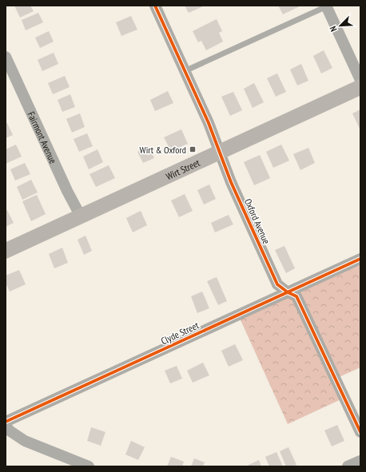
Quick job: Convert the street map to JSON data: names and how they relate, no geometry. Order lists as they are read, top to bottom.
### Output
{
  "streets": {
    "main road": ["Wirt Street"],
    "street": ["Fairmont Avenue", "Oxford Avenue", "Clyde Street"]
  },
  "crossings": [
    ["Fairmont Avenue", "Wirt Street"],
    ["Wirt Street", "Oxford Avenue"],
    ["Oxford Avenue", "Clyde Street"]
  ],
  "places": {
    "transit": ["Wirt & Oxford"]
  },
  "north": "bottom left"
}
